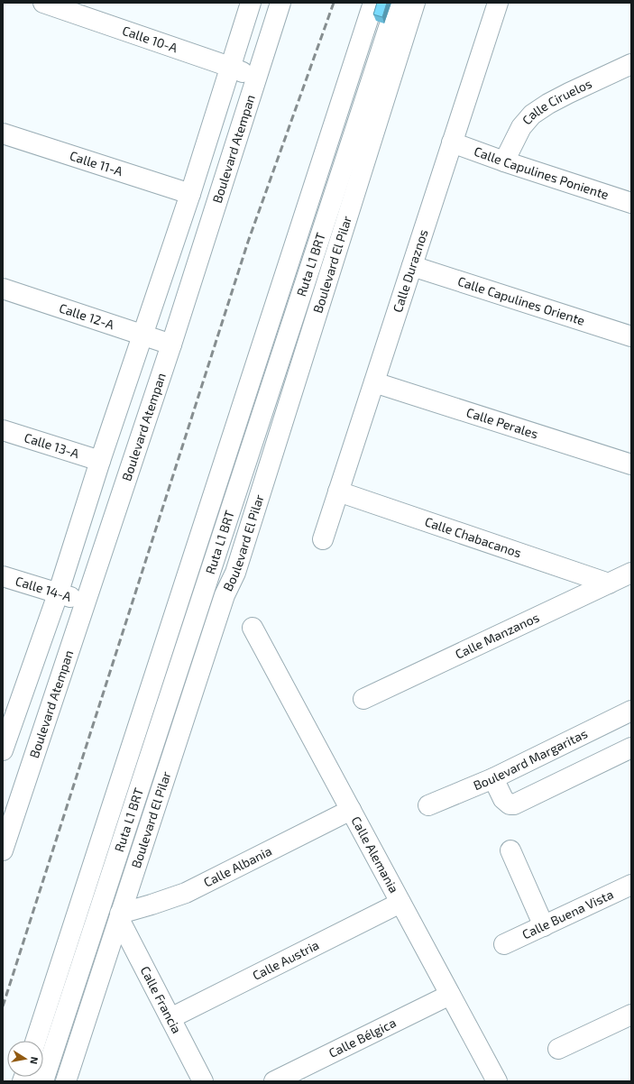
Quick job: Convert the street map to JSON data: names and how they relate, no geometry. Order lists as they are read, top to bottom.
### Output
{
  "streets": {
    "street": [
      "Calle 10-A",
      "Calle Ciruelos",
      "Boulevard Atempan",
      "Calle 11-A",
      "Calle Capulines Poniente",
      "Ruta L1 BRT",
      "Boulevard El Pilar",
      "Calle Duraznos",
      "Calle Capulines Oriente",
      "Calle 12-A",
      "Calle Perales",
      "Calle 13-A",
      "Calle Chabacanos",
      "Calle 14-A",
      "Calle Manzanos",
      "Boulevard Margaritas",
      "Calle Alemania",
      "Calle Albania",
      "Calle Buena Vista",
      "Calle Austria",
      "Calle Francia",
      "Calle Bélgica"
    ]
  },
  "crossings": [
    ["Calle 10-A", "Boulevard Atempan"],
    ["Calle Ciruelos", "Calle Capulines Poniente"],
    ["Boulevard Atempan", "Calle 11-A"],
    ["Boulevard Atempan", "Calle 12-A"],
    ["Boulevard Atempan", "Calle 13-A"],
    ["Boulevard Atempan", "Calle 14-A"],
    ["Calle Capulines Poniente", "Calle Duraznos"],
    ["Boulevard El Pilar", "Calle Albania"],
    ["Boulevard El Pilar", "Calle Francia"],
    ["Calle Duraznos", "Calle Capulines Oriente"],
    ["Calle Duraznos", "Calle Perales"],
    ["Calle Duraznos", "Calle Chabacanos"],
    ["Calle Chabacanos", "Calle Manzanos"],
    ["Calle Alemania", "Calle Albania"],
    ["Calle Alemania", "Calle Austria"],
    ["Calle Alemania", "Calle Bélgica"],
    ["Calle Albania", "Calle Francia"],
    ["Calle Austria", "Calle Francia"]
  ],
  "north": "right"
}
